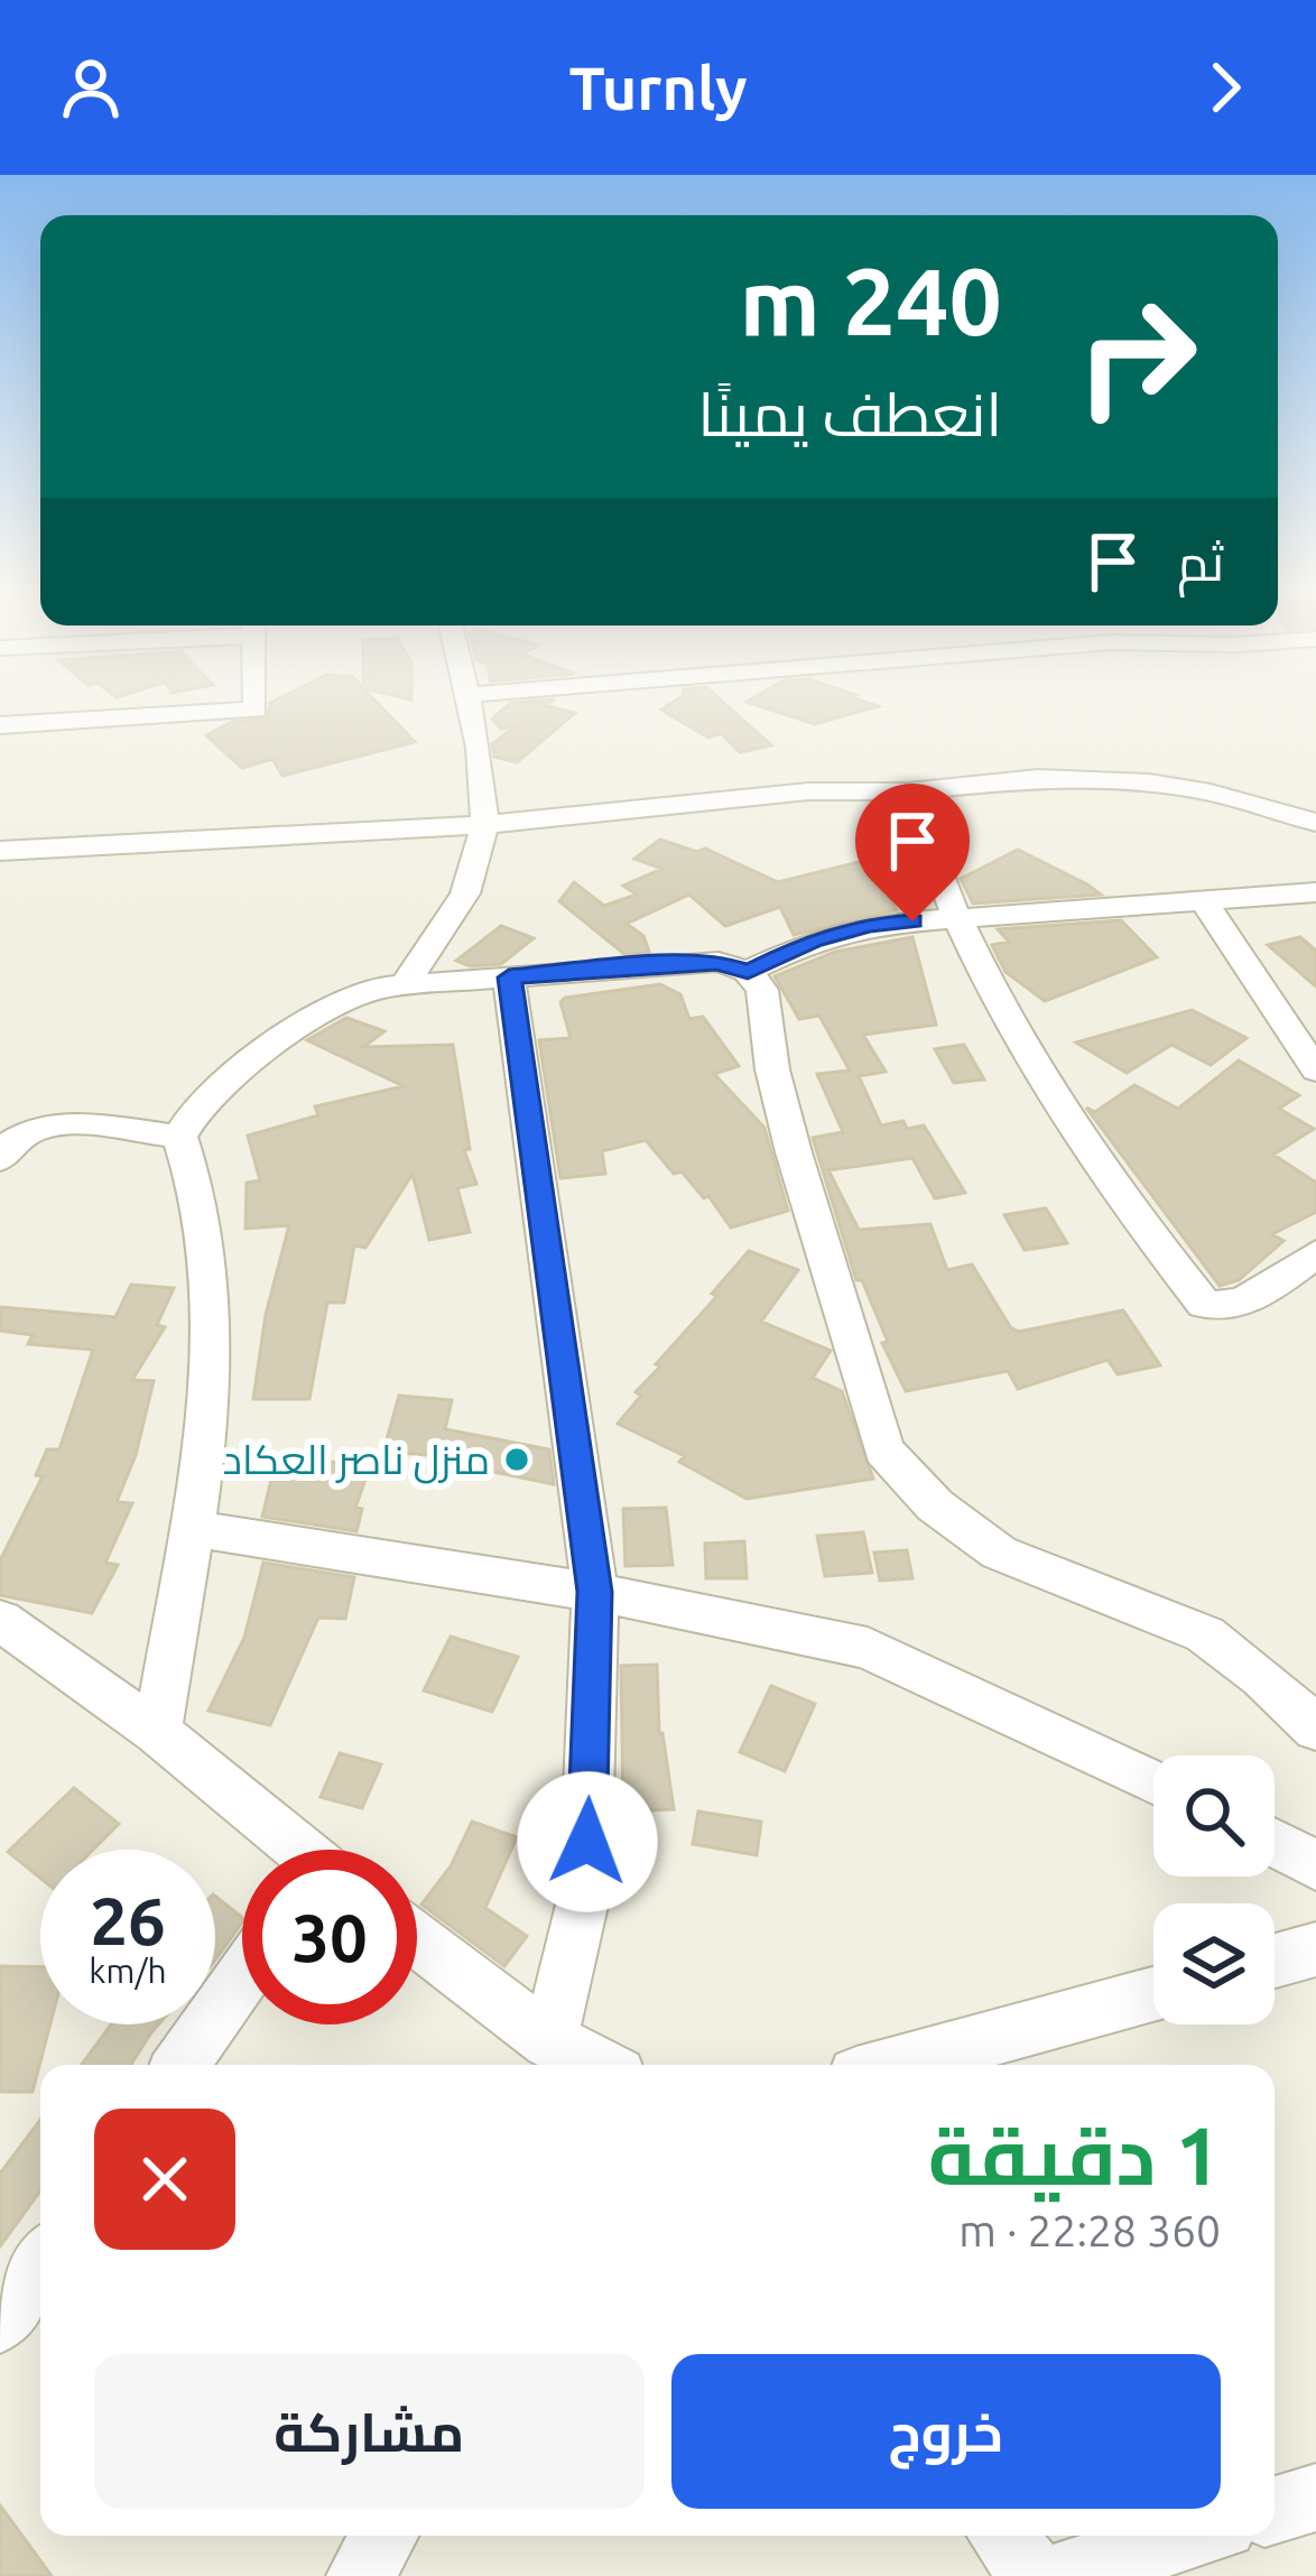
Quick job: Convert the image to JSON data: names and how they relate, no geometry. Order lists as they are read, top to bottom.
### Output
{
  "places": ["منزل ناصر العكاد"],
  "page": {
    "header": "Turnly",
    "turn": ["240 m", "انعطف يمينًا"],
    "then": "ثم",
    "speed": "26 km/h",
    "limit": "30",
    "heading": ["1 دقيقة", "360 m · 22:28"],
    "buttons": ["خروج", "مشاركة"]
  }
}
